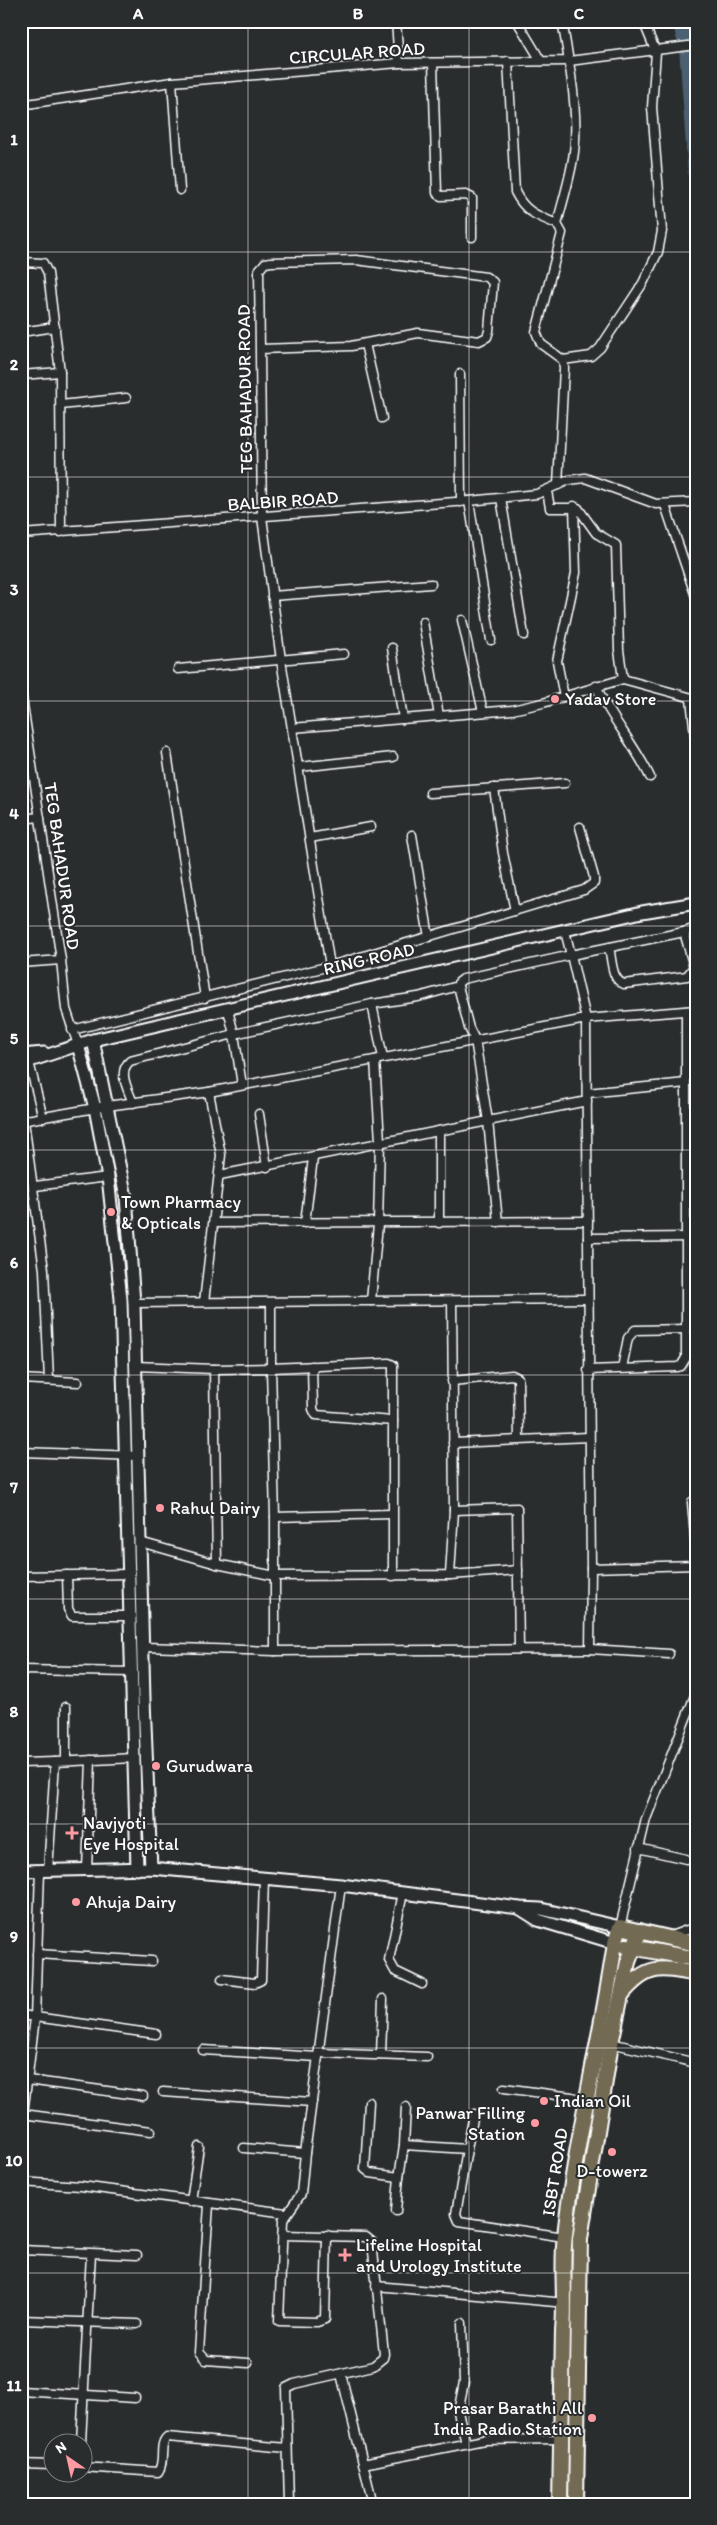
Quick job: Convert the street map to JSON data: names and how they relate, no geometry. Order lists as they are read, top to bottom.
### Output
{
  "streets": {
    "highway": ["ISBT ROAD"],
    "main road": ["RING ROAD"],
    "street": ["CIRCULAR ROAD", "TEG BAHADUR ROAD", "BALBIR ROAD"]
  },
  "crossings": [
    ["TEG BAHADUR ROAD", "BALBIR ROAD"],
    ["TEG BAHADUR ROAD", "RING ROAD"]
  ],
  "places": {
    "other": [
      "Yadav Store",
      "Town Pharmacy & Opticals",
      "Rahul Dairy",
      "Gurudwara",
      "Ahuja Dairy",
      "Indian Oil",
      "Panwar Filling Station",
      "D-towerz",
      "Prasar Barathi All India Radio Station"
    ],
    "health": ["Navjyoti Eye Hospital", "Lifeline Hospital and Urology Institute"]
  },
  "north": "top left",
  "grid": {
    "columns": ["A", "B", "C"],
    "rows": [
      "1",
      "2",
      "3",
      "4",
      "5",
      "6",
      "7",
      "8",
      "9",
      "10",
      "11"
    ]
  }
}
